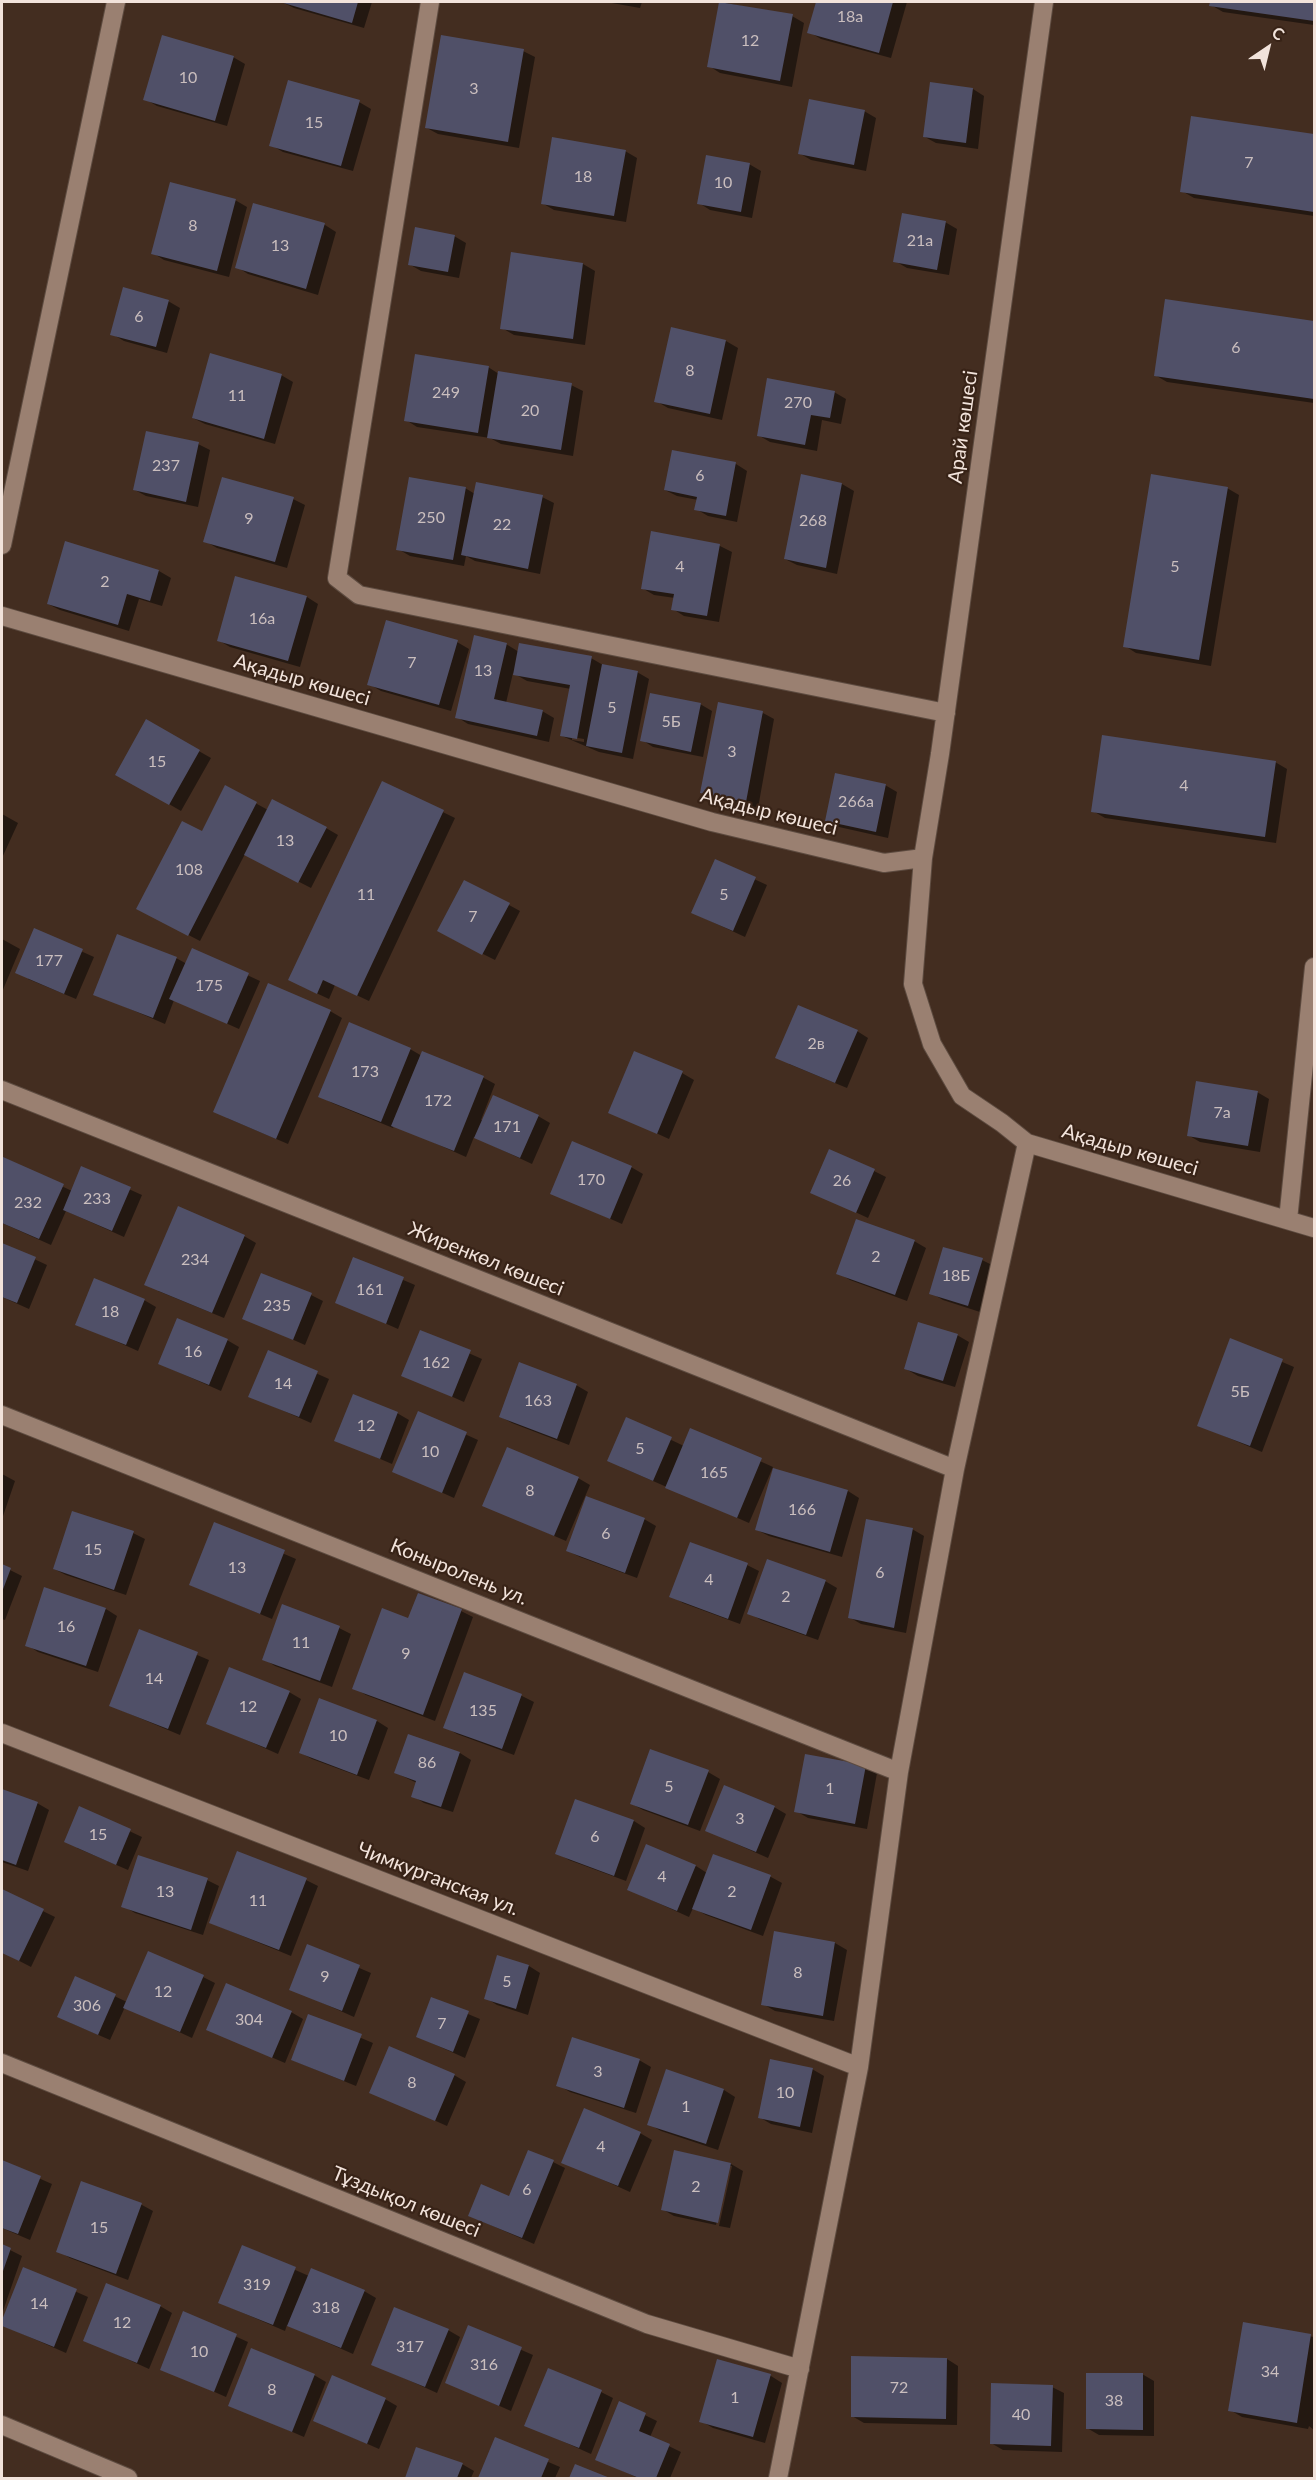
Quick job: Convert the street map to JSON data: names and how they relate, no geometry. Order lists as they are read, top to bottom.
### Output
{
  "streets": {
    "street": [
      "Арай көшесі",
      "Ақадыр көшесі",
      "Жиренкөл көшесі",
      "Коныролень ул.",
      "Чимкурганская ул.",
      "Тұздықол көшесі"
    ]
  },
  "crossings": [
    ["Арай көшесі", "Ақадыр көшесі"]
  ],
  "house_numbers": [
    "18а",
    "12",
    "10",
    "3",
    "15",
    "7",
    "18",
    "10",
    "8",
    "21а",
    "13",
    "6",
    "6",
    "8",
    "249",
    "11",
    "270",
    "20",
    "237",
    "6",
    "250",
    "9",
    "268",
    "22",
    "4",
    "5",
    "2",
    "16а",
    "7",
    "13",
    "5",
    "5Б",
    "3",
    "15",
    "4",
    "266а",
    "13",
    "108",
    "11",
    "5",
    "7",
    "177",
    "175",
    "2в",
    "173",
    "172",
    "7а",
    "171",
    "170",
    "26",
    "233",
    "232",
    "2",
    "234",
    "18Б",
    "161",
    "235",
    "18",
    "16",
    "162",
    "14",
    "5Б",
    "163",
    "12",
    "5",
    "10",
    "165",
    "8",
    "166",
    "6",
    "15",
    "13",
    "6",
    "4",
    "2",
    "16",
    "11",
    "9",
    "14",
    "12",
    "135",
    "10",
    "86",
    "5",
    "1",
    "3",
    "15",
    "6",
    "4",
    "13",
    "2",
    "11",
    "8",
    "9",
    "5",
    "12",
    "306",
    "304",
    "7",
    "3",
    "8",
    "10",
    "1",
    "4",
    "2",
    "6",
    "15",
    "319",
    "14",
    "318",
    "12",
    "317",
    "10",
    "316",
    "34",
    "72",
    "8",
    "1",
    "38",
    "40"
  ],
  "north": "top right"
}
